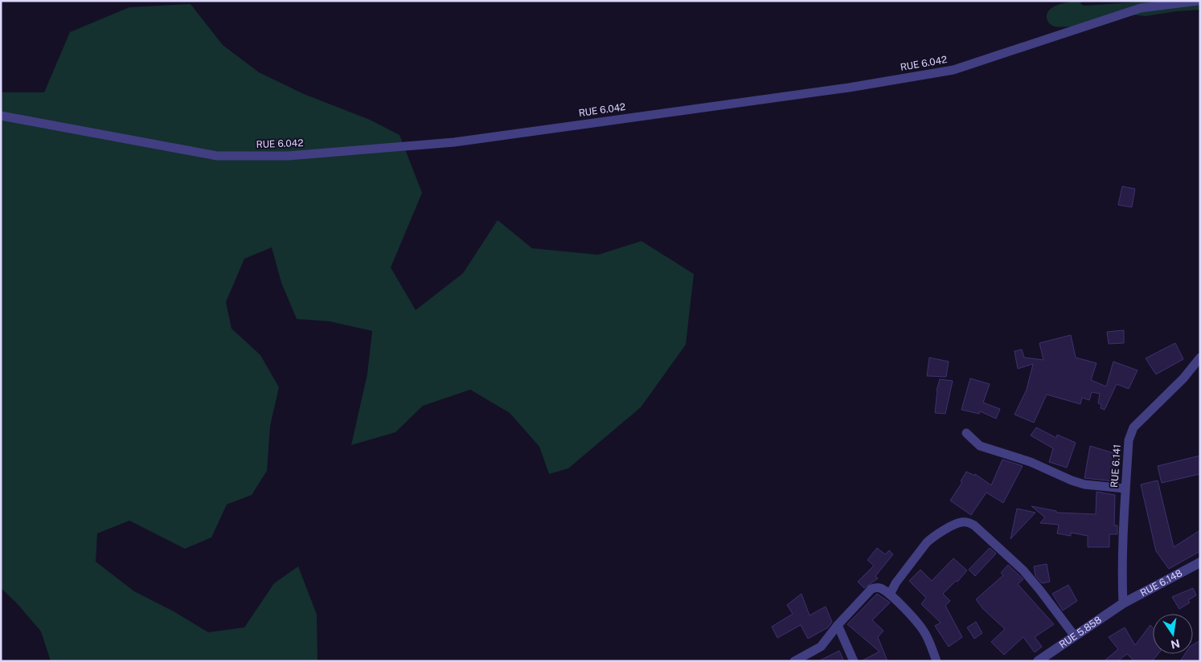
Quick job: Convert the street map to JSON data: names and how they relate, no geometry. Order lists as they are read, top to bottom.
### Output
{
  "streets": {
    "street": [
      "RUE 6.042",
      "RUE 6.141",
      "RUE 6.148",
      "RUE 5.858"
    ]
  },
  "crossings": [
    ["RUE 6.141", "RUE 6.148"],
    ["RUE 6.141", "RUE 5.858"],
    ["RUE 6.148", "RUE 5.858"]
  ],
  "north": "bottom"
}
